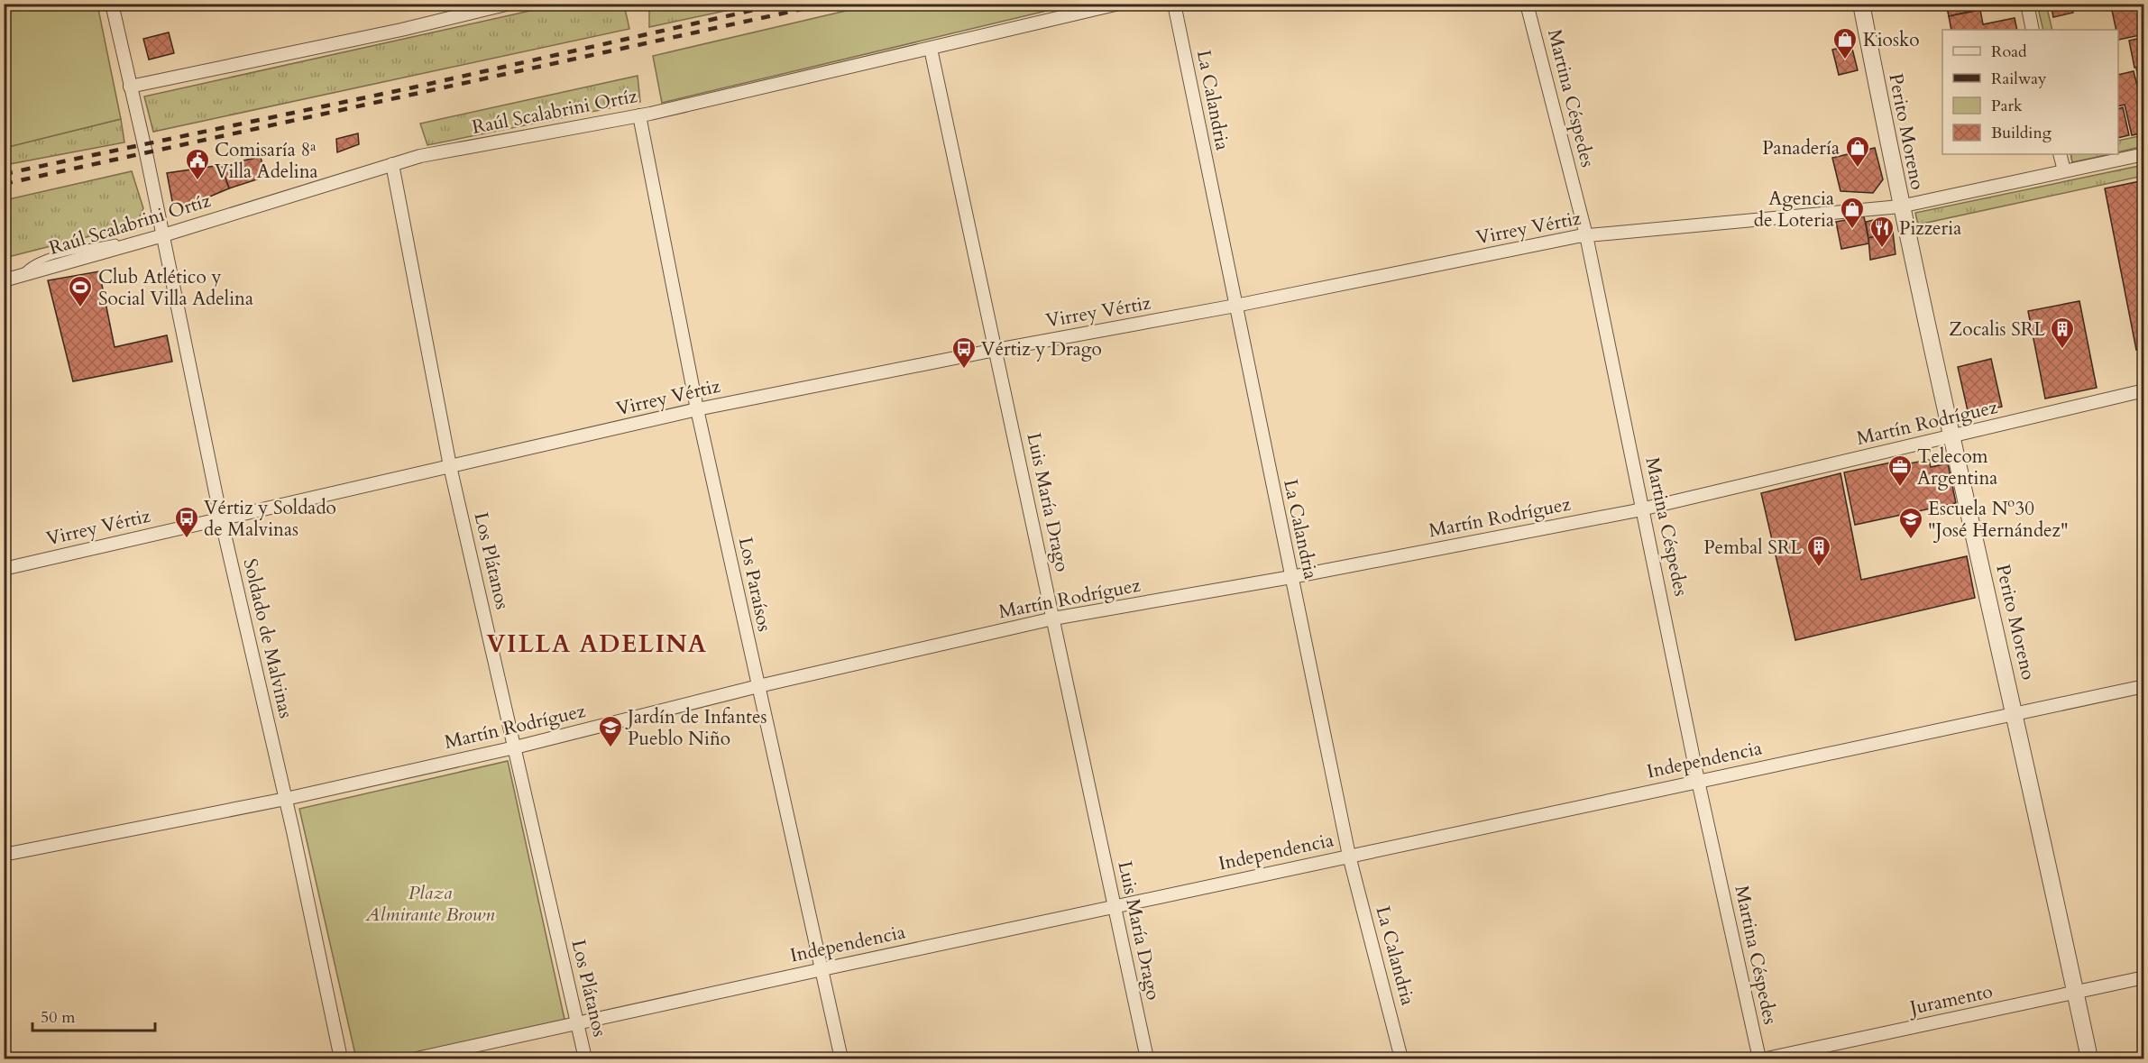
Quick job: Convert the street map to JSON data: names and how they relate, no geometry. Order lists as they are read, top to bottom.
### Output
{
  "streets": {
    "street": [
      "Martina Céspedes",
      "La Calandria",
      "Raúl Scalabrini Ortíz",
      "Perito Moreno",
      "Virrey Vértiz",
      "Martín Rodríguez",
      "Luis María Drago",
      "Los Plátanos",
      "Los Paraísos",
      "Soldado de Malvinas",
      "Independencia",
      "Juramento"
    ]
  },
  "crossings": [
    ["Martina Céspedes", "Virrey Vértiz"],
    ["Martina Céspedes", "Martín Rodríguez"],
    ["Martina Céspedes", "Independencia"],
    ["La Calandria", "Virrey Vértiz"],
    ["La Calandria", "Martín Rodríguez"],
    ["La Calandria", "Independencia"],
    ["Raúl Scalabrini Ortíz", "Luis María Drago"],
    ["Raúl Scalabrini Ortíz", "Los Plátanos"],
    ["Raúl Scalabrini Ortíz", "Los Paraísos"],
    ["Raúl Scalabrini Ortíz", "Soldado de Malvinas"],
    ["Perito Moreno", "Virrey Vértiz"],
    ["Perito Moreno", "Martín Rodríguez"],
    ["Perito Moreno", "Independencia"],
    ["Perito Moreno", "Juramento"],
    ["Virrey Vértiz", "Luis María Drago"],
    ["Virrey Vértiz", "Los Plátanos"],
    ["Virrey Vértiz", "Los Paraísos"],
    ["Virrey Vértiz", "Soldado de Malvinas"],
    ["Martín Rodríguez", "Luis María Drago"],
    ["Martín Rodríguez", "Los Plátanos"],
    ["Martín Rodríguez", "Los Paraísos"],
    ["Martín Rodríguez", "Soldado de Malvinas"],
    ["Luis María Drago", "Independencia"],
    ["Los Plátanos", "Independencia"],
    ["Los Paraísos", "Independencia"]
  ],
  "districts": ["VILLA ADELINA"],
  "parks": ["Plaza Almirante Brown"],
  "places": {
    "shop": ["Kiosko", "Panadería", "Agencia de Loteria"],
    "public building": ["Comisaría 8ª Villa Adelina"],
    "restaurant": ["Pizzeria"],
    "sports": ["Club Atlético y Social Villa Adelina"],
    "building": ["Zocalis SRL", "Pembal SRL"],
    "bus stop": ["Vértiz y Drago", "Vértiz y Soldado de Malvinas"],
    "office": ["Telecom Argentina"],
    "school or university": ["Escuela Nº30 \"José Hernández\"", "Jardín de Infantes Pueblo Niño"]
  },
  "legend": [
    "Road",
    "Railway",
    "Park",
    "Building"
  ],
  "scale_bar": "50 m"
}
